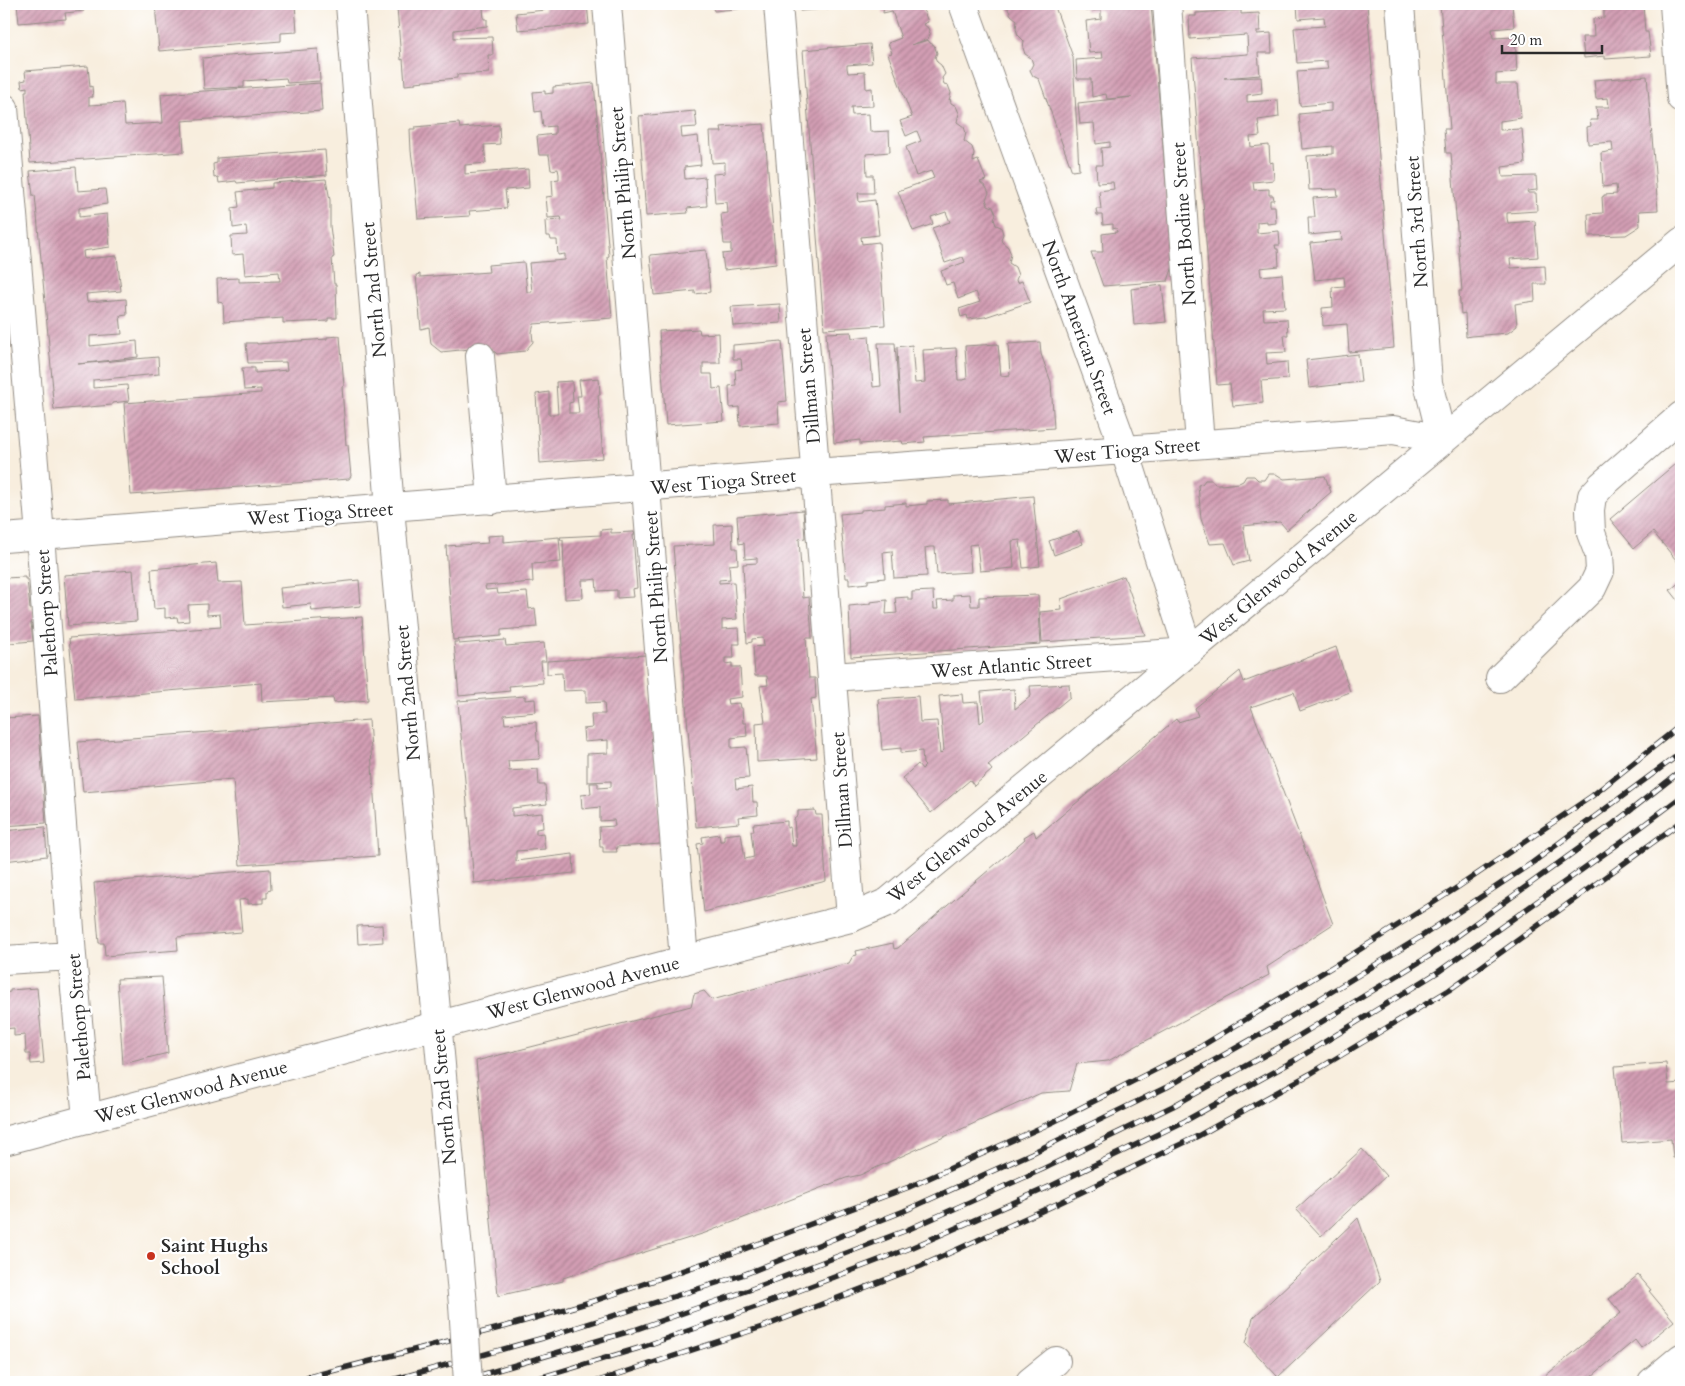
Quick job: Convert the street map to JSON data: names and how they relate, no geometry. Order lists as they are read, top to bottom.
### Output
{
  "streets": {
    "street": [
      "North Philip Street",
      "North 3rd Street",
      "North Bodine Street",
      "North 2nd Street",
      "North American Street",
      "Dillman Street",
      "West Tioga Street",
      "West Glenwood Avenue",
      "Palethorp Street",
      "West Atlantic Street"
    ]
  },
  "crossings": [
    ["North Philip Street", "West Tioga Street"],
    ["North Philip Street", "West Glenwood Avenue"],
    ["North 3rd Street", "West Tioga Street"],
    ["North 3rd Street", "West Glenwood Avenue"],
    ["North Bodine Street", "West Tioga Street"],
    ["North 2nd Street", "West Tioga Street"],
    ["North 2nd Street", "West Glenwood Avenue"],
    ["North American Street", "West Tioga Street"],
    ["North American Street", "West Glenwood Avenue"],
    ["North American Street", "West Atlantic Street"],
    ["Dillman Street", "West Tioga Street"],
    ["Dillman Street", "West Glenwood Avenue"],
    ["Dillman Street", "West Atlantic Street"],
    ["West Tioga Street", "West Glenwood Avenue"],
    ["West Tioga Street", "Palethorp Street"],
    ["West Glenwood Avenue", "Palethorp Street"],
    ["West Glenwood Avenue", "West Atlantic Street"]
  ],
  "places": ["Saint Hughs School"],
  "scale_bar": "20 m"
}
